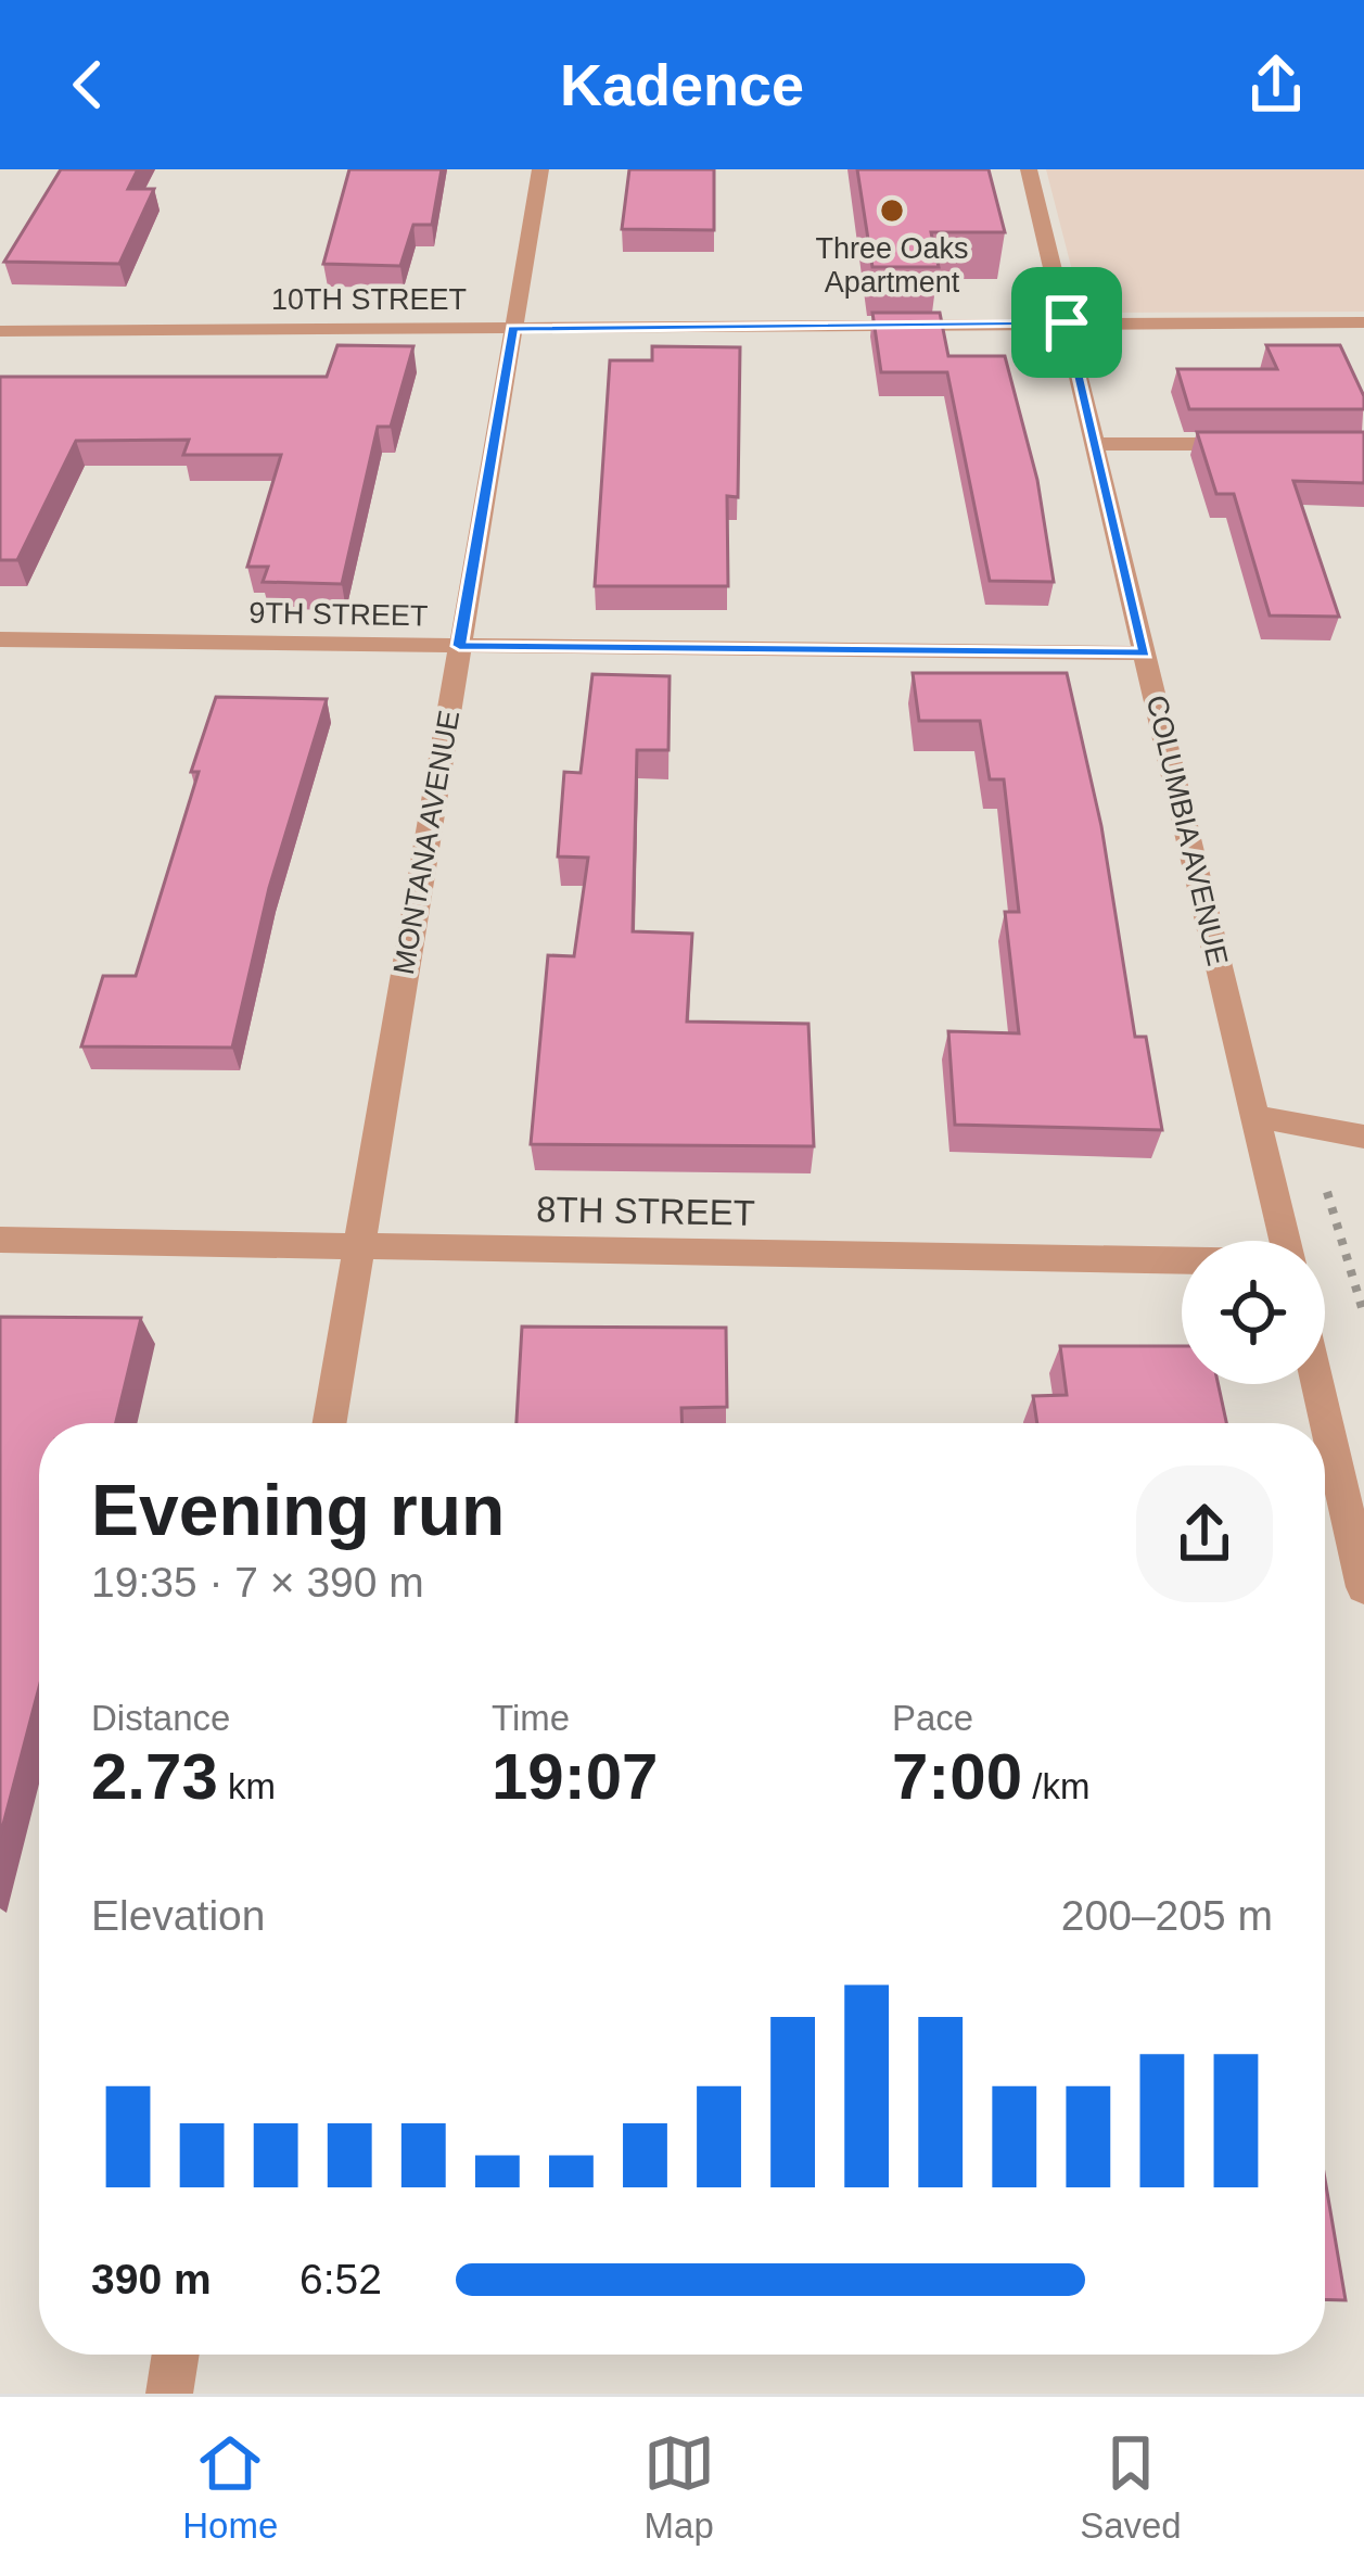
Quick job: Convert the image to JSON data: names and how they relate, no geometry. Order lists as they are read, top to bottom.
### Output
{
  "streets": {
    "street": [
      "10TH STREET",
      "9TH STREET",
      "COLUMBIA AVENUE",
      "MONTANA AVENUE",
      "8TH STREET"
    ]
  },
  "crossings": [
    ["10TH STREET", "COLUMBIA AVENUE"],
    ["10TH STREET", "MONTANA AVENUE"],
    ["9TH STREET", "COLUMBIA AVENUE"],
    ["9TH STREET", "MONTANA AVENUE"],
    ["MONTANA AVENUE", "8TH STREET"]
  ],
  "places": ["Three Oaks Apartment"],
  "page": {
    "header": "Kadence",
    "heading": ["Evening run", "19:35 · 7 × 390 m"],
    "stats": [
      ["Distance", "2.73 km"],
      ["Time", "19:07"],
      ["Pace", "7:00 /km"]
    ],
    "chart": ["Elevation", "200–205 m"],
    "list": [
      {
        "name": "390 m",
        "note": "6:52"
      }
    ],
    "tabs": ["Home", "Map", "Saved"]
  }
}
